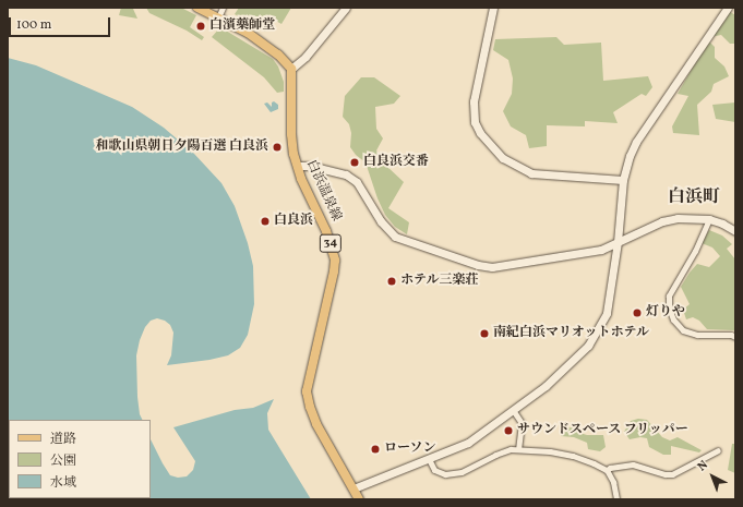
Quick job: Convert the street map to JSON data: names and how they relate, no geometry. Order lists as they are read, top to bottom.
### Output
{
  "streets": {
    "main road": ["白浜温泉線", "34"]
  },
  "districts": ["白浜町"],
  "places": [
    "白濱藥師堂",
    "和歌山県朝日夕陽百選 白良浜",
    "白良浜交番",
    "白良浜",
    "ホテル三楽荘",
    "灯りや",
    "南紀白浜マリオットホテル",
    "サウンドスペース フリッパー",
    "ローソン"
  ],
  "legend": ["道路", "公園", "水域"],
  "scale_bar": "100 m",
  "north": "top left"
}
